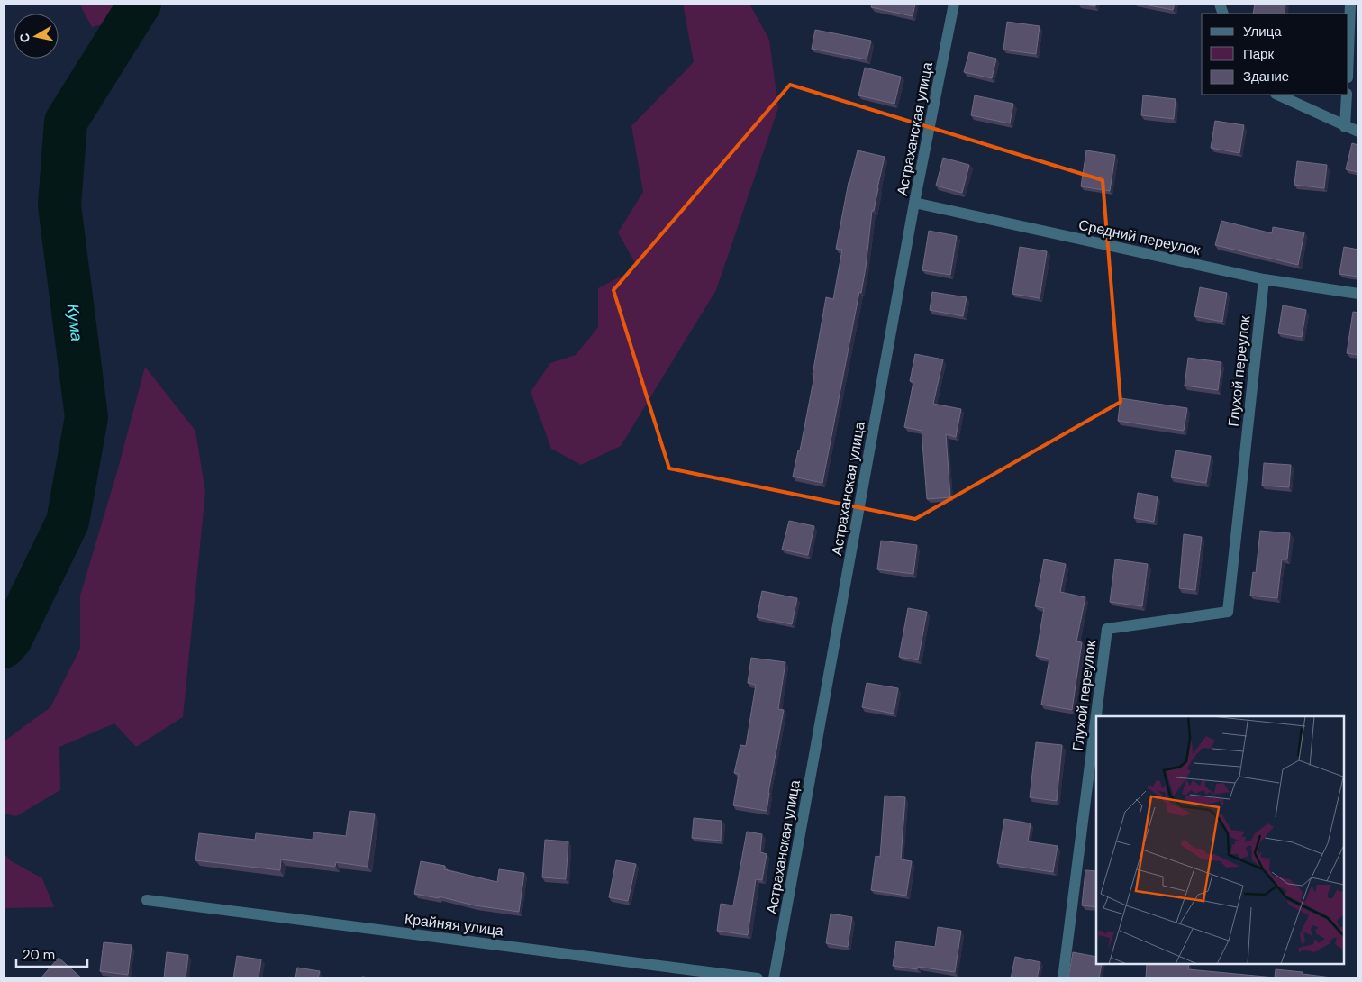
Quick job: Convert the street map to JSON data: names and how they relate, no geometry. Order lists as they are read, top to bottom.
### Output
{
  "streets": {
    "street": [
      "Астраханская улица",
      "Средний переулок",
      "Глухой переулок",
      "Крайняя улица"
    ]
  },
  "crossings": [
    ["Астраханская улица", "Средний переулок"],
    ["Средний переулок", "Глухой переулок"]
  ],
  "water": ["Кума"],
  "legend": ["Улица", "Парк", "Здание"],
  "scale_bar": "20 m",
  "north": "left"
}
